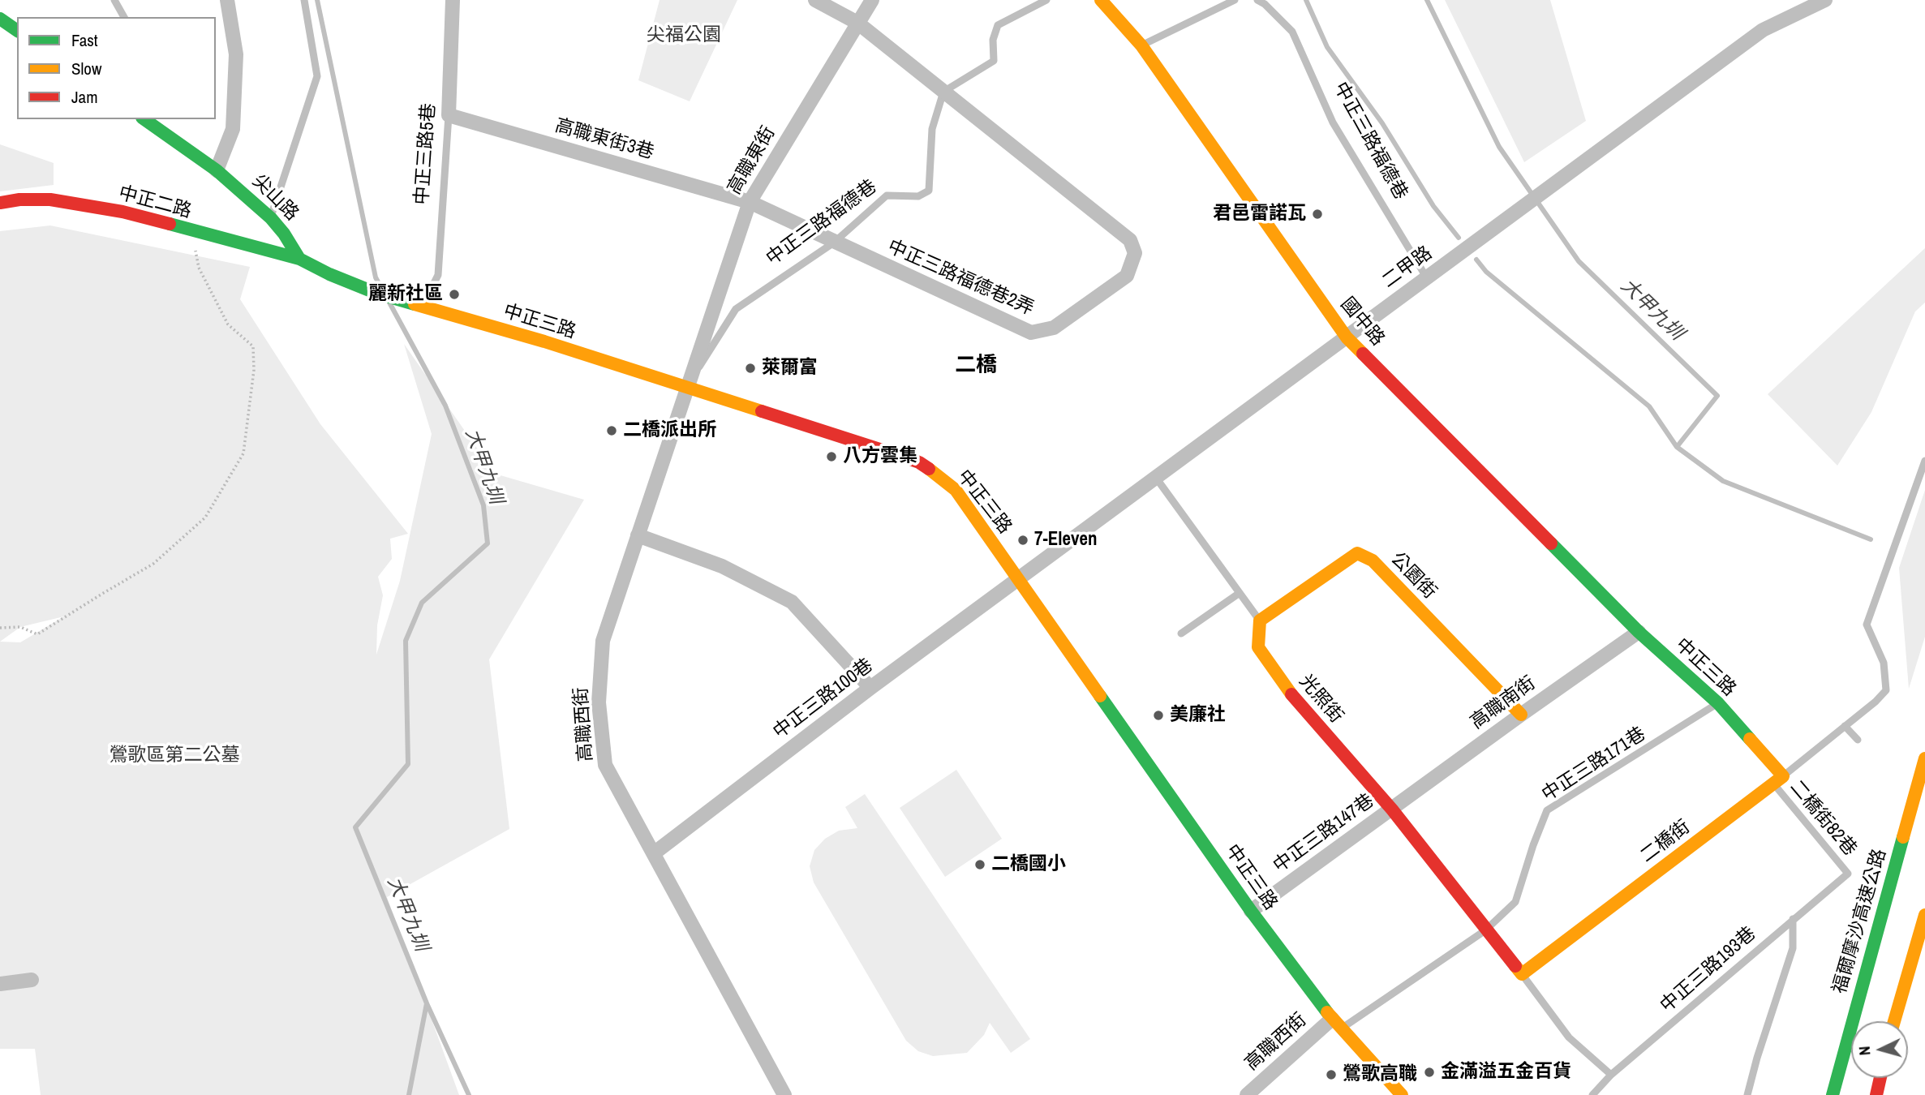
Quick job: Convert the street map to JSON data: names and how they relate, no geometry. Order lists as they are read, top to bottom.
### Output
{
  "streets": {
    "main road": [
      "尖山路",
      "中正二路",
      "中正三路",
      "國中路",
      "公園街",
      "光照街",
      "二橋街",
      "福爾摩沙高速公路"
    ],
    "street": [
      "高職東街3巷",
      "中正三路5巷",
      "高職東街",
      "二甲路",
      "中正三路福德巷2弄",
      "中正三路100巷",
      "高職南街",
      "高職西街",
      "中正三路147巷"
    ],
    "lane": [
      "中正三路福德巷",
      "中正三路171巷",
      "二橋街82巷",
      "中正三路193巷"
    ]
  },
  "crossings": [
    ["高職東街3巷", "中正三路5巷"],
    ["高職東街3巷", "高職東街"],
    ["高職東街3巷", "中正三路福德巷2弄"],
    ["中正三路福德巷", "高職東街"],
    ["中正三路福德巷", "二甲路"],
    ["中正三路福德巷", "中正三路福德巷2弄"],
    ["中正三路福德巷", "中正三路"],
    ["中正三路福德巷", "高職西街"],
    ["中正三路5巷", "中正三路"],
    ["高職東街", "中正三路福德巷2弄"],
    ["高職東街", "中正三路"],
    ["高職東街", "高職西街"],
    ["尖山路", "中正二路"],
    ["尖山路", "中正三路"],
    ["中正二路", "中正三路"],
    ["二甲路", "中正三路"],
    ["二甲路", "國中路"],
    ["二甲路", "中正三路100巷"],
    ["中正三路", "國中路"],
    ["中正三路", "中正三路100巷"],
    ["中正三路", "高職南街"],
    ["中正三路", "高職西街"],
    ["中正三路", "中正三路171巷"],
    ["中正三路", "二橋街82巷"],
    ["中正三路", "中正三路147巷"],
    ["中正三路", "二橋街"],
    ["國中路", "高職南街"],
    ["公園街", "光照街"],
    ["公園街", "高職南街"],
    ["中正三路100巷", "高職西街"],
    ["光照街", "高職南街"],
    ["光照街", "中正三路171巷"],
    ["光照街", "中正三路147巷"],
    ["高職南街", "中正三路147巷"],
    ["高職西街", "中正三路171巷"],
    ["二橋街82巷", "二橋街"],
    ["二橋街82巷", "中正三路193巷"]
  ],
  "districts": ["二橋"],
  "water": ["大甲九圳"],
  "parks": ["尖福公園", "鶯歌區第二公墓"],
  "places": [
    "君邑雷諾瓦",
    "麗新社區",
    "萊爾富",
    "二橋派出所",
    "八方雲集",
    "7-Eleven",
    "美廉社",
    "二橋國小",
    "金滿溢五金百貨",
    "鶯歌高職"
  ],
  "legend": ["Fast", "Slow", "Jam"],
  "north": "left"
}
